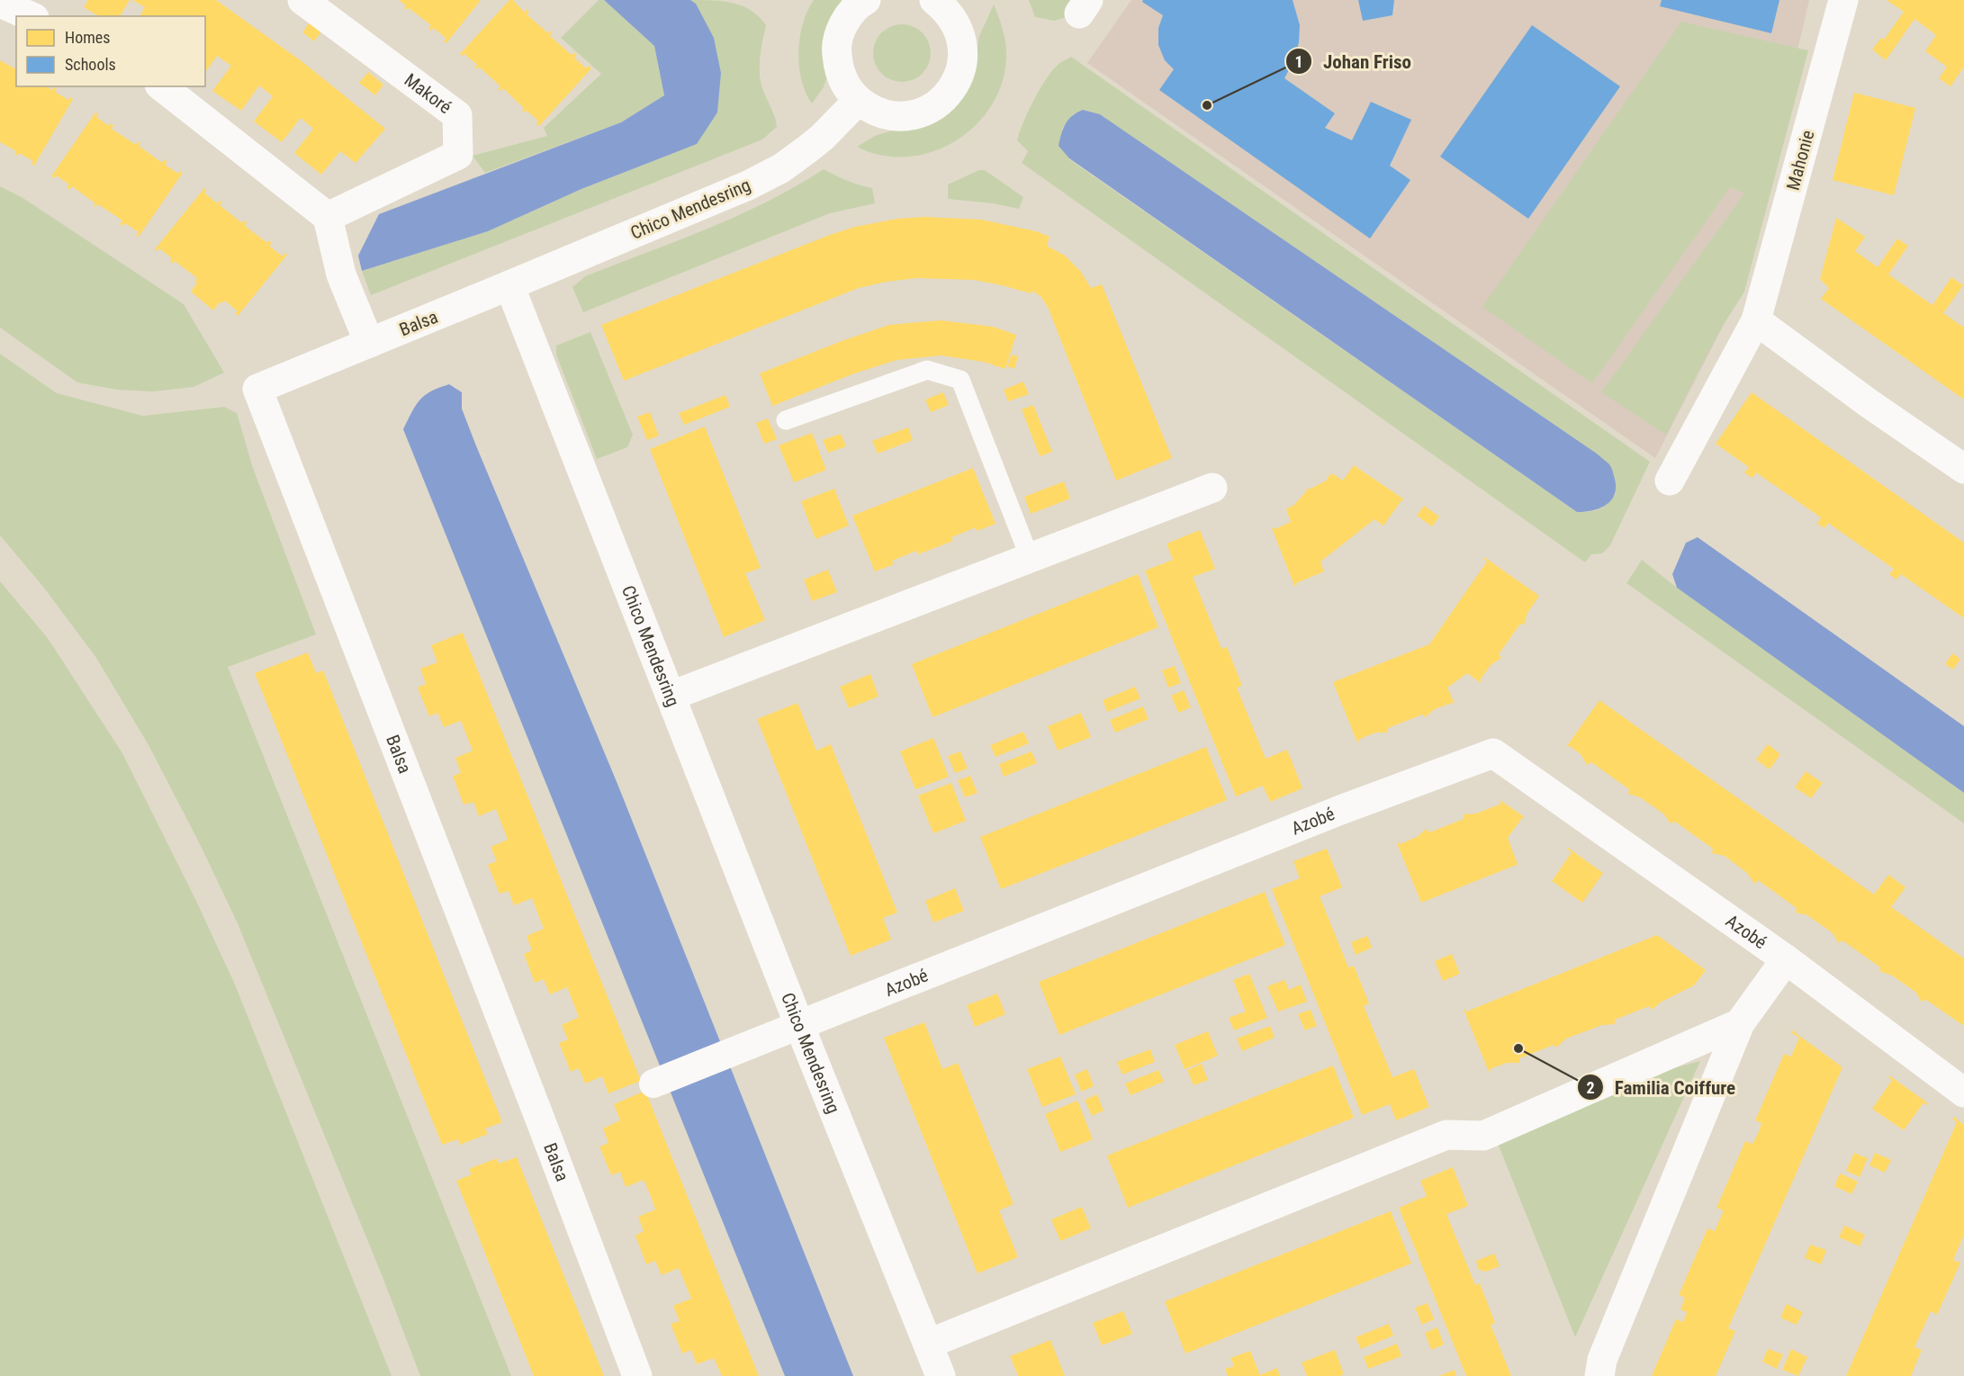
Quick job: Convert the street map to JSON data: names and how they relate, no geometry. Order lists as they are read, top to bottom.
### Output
{
  "streets": {
    "street": [
      "Makoré",
      "Mahonie",
      "Chico Mendesring",
      "Balsa",
      "Azobé"
    ]
  },
  "crossings": [
    ["Chico Mendesring", "Balsa"],
    ["Chico Mendesring", "Azobé"]
  ],
  "places": ["Johan Friso", "Familia Coiffure"],
  "legend": ["Homes", "Schools"]
}
